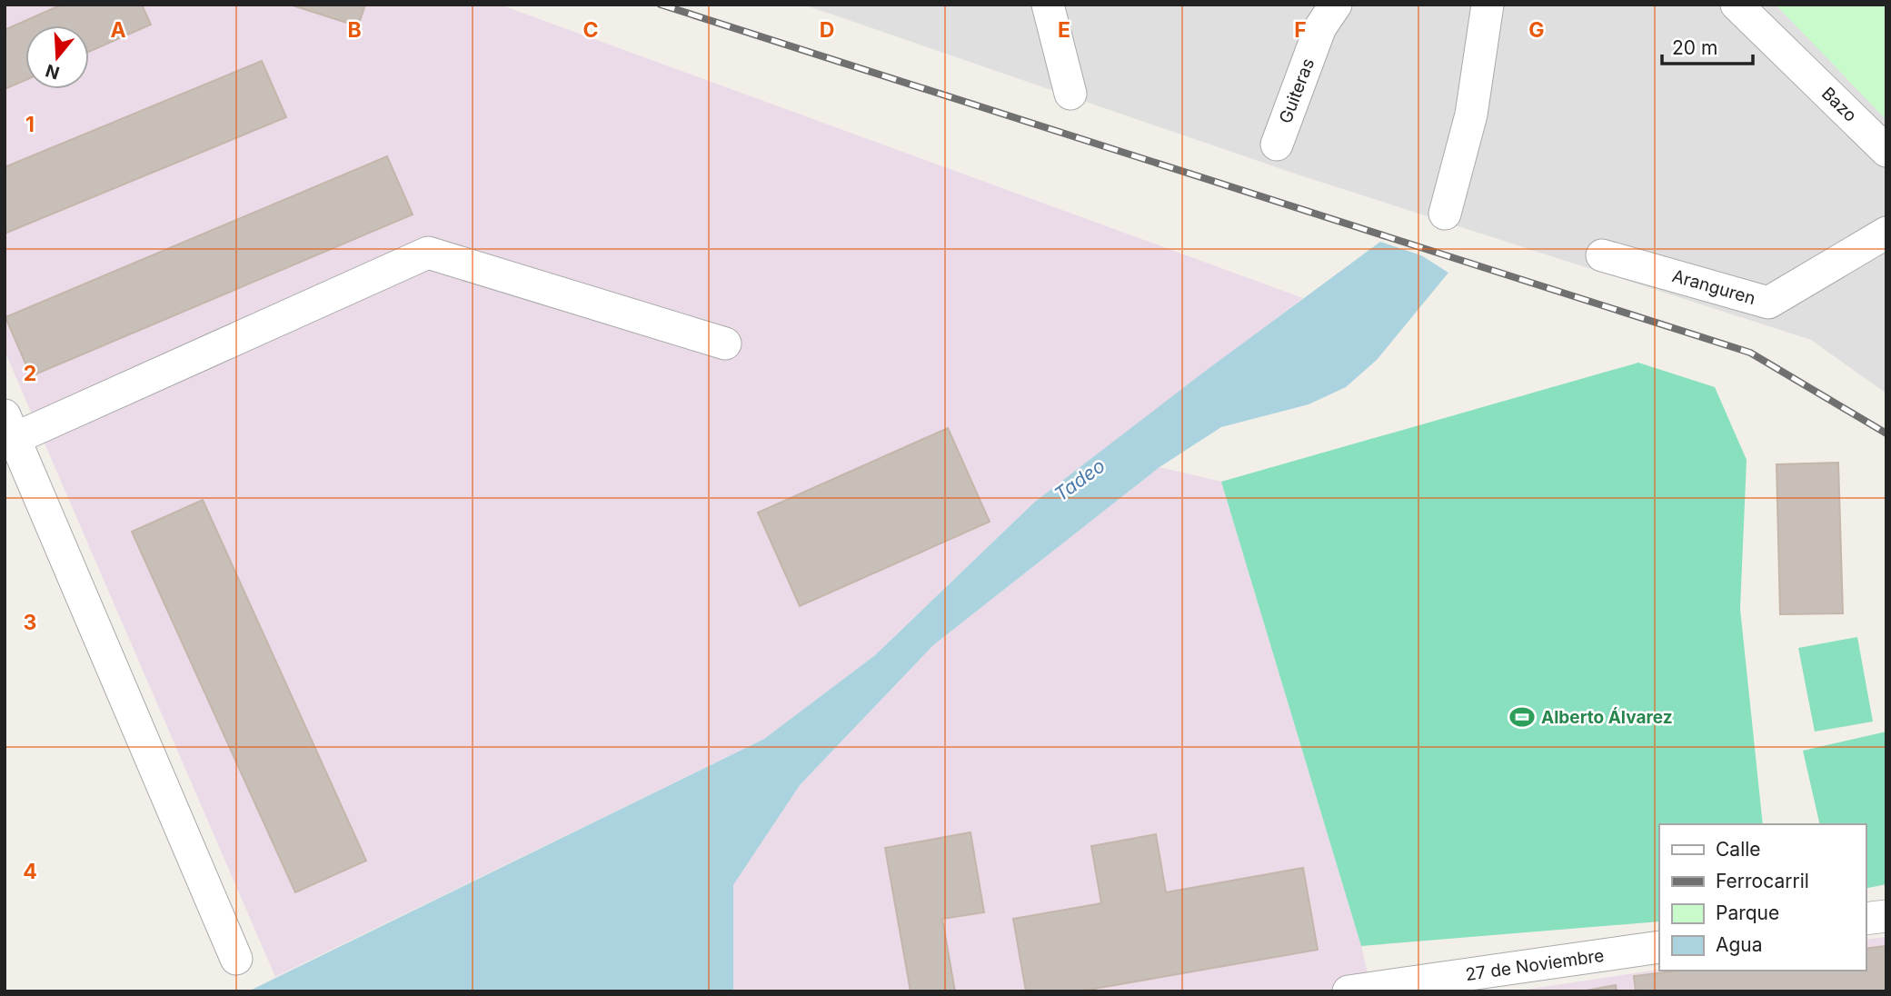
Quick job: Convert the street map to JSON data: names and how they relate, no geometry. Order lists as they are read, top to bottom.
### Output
{
  "streets": {
    "street": [
      "Guiteras",
      "Bazo",
      "Aranguren",
      "27 de Noviembre"
    ]
  },
  "water": ["Tadeo"],
  "places": {
    "sports": ["Alberto Álvarez"]
  },
  "legend": [
    "Calle",
    "Ferrocarril",
    "Parque",
    "Agua"
  ],
  "scale_bar": "20 m",
  "north": "bottom",
  "grid": {
    "columns": [
      "A",
      "B",
      "C",
      "D",
      "E",
      "F",
      "G"
    ],
    "rows": [
      "1",
      "2",
      "3",
      "4"
    ]
  }
}
